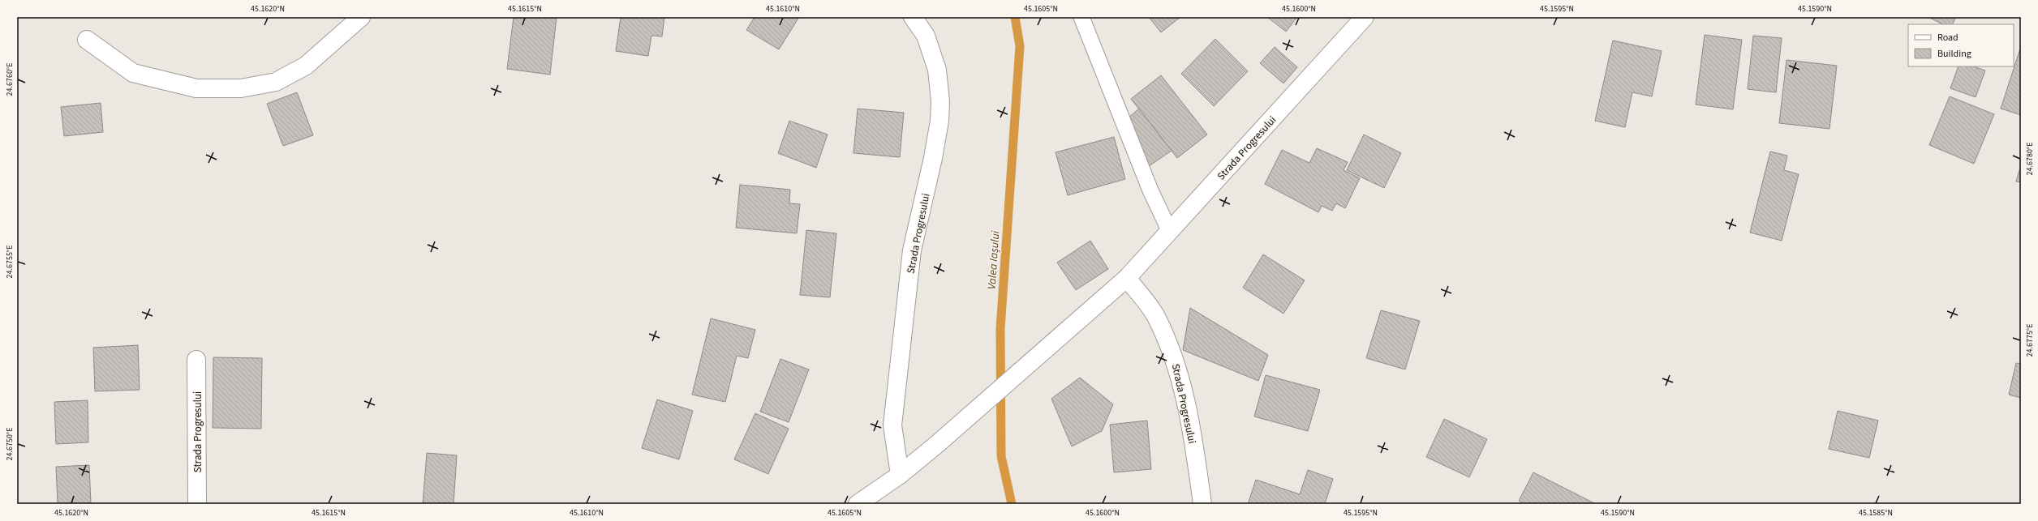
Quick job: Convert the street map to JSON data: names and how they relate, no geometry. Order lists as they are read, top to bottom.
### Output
{
  "streets": {
    "street": ["Strada Progresului"]
  },
  "water": ["Valea Iașului"],
  "legend": ["Road", "Building"],
  "coordinates": [
    "45.1620°N",
    "45.1615°N",
    "45.1610°N",
    "45.1605°N",
    "45.1600°N",
    "45.1595°N",
    "45.1590°N",
    "24.6760°E",
    "24.6780°E",
    "24.6755°E",
    "24.6775°E",
    "24.6750°E",
    "45.1585°N"
  ]
}
